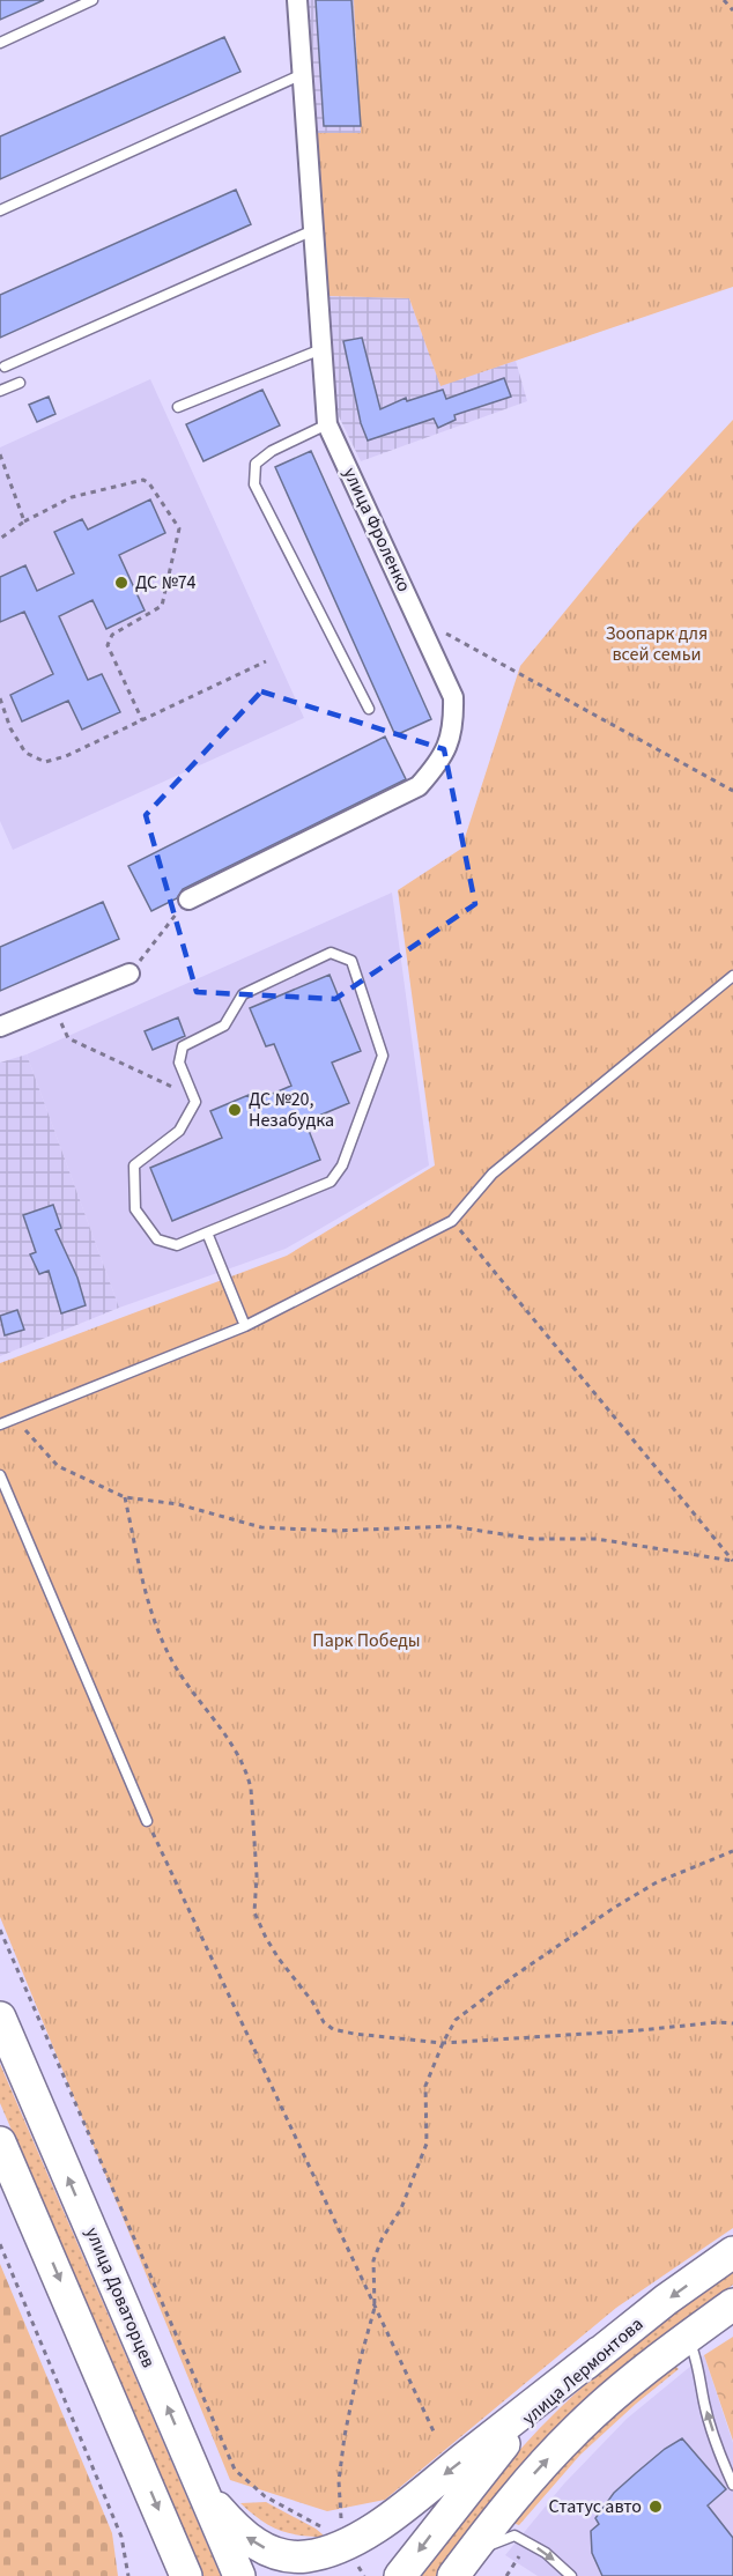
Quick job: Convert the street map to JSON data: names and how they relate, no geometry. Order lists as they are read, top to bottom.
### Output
{
  "streets": {
    "main road": ["улица Доваторцев", "улица Лермонтова"],
    "street": ["улица Фроленко"]
  },
  "parks": ["Зоопарк для всей семьи", "Парк Победы"],
  "places": ["ДС №74", "ДС №20, Незабудка", "Статус авто"]
}
